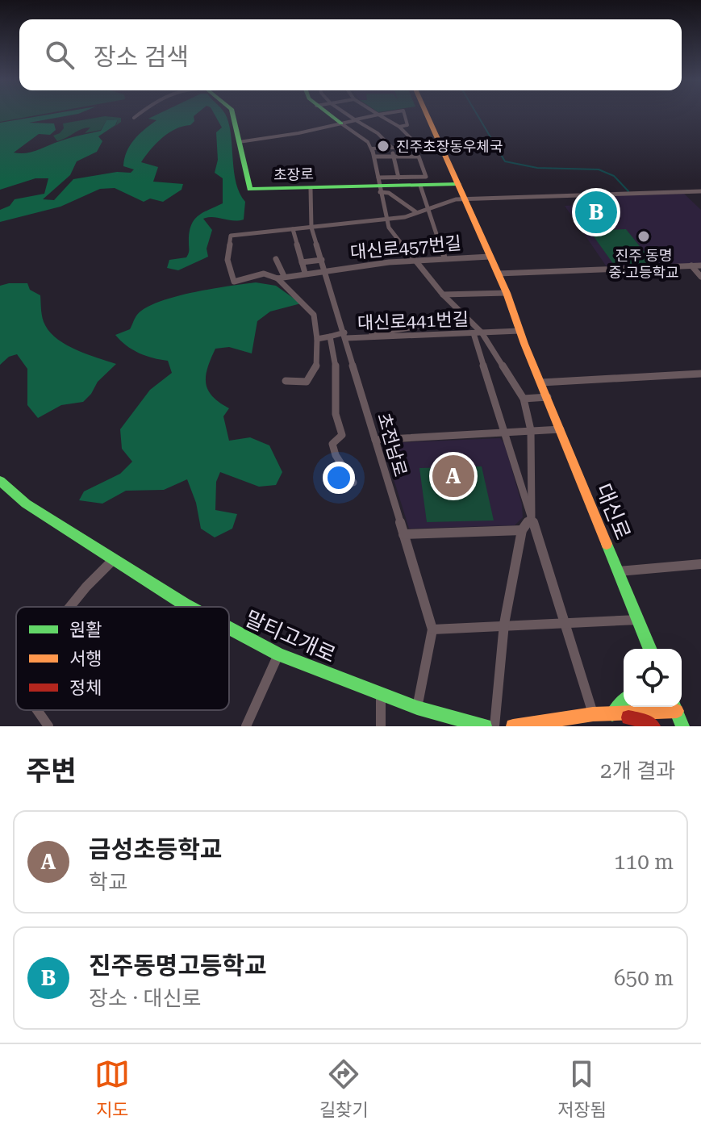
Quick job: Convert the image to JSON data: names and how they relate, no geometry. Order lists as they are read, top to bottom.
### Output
{
  "streets": {
    "street": [
      "초장로",
      "대신로457번길",
      "대신로441번길",
      "초전남로",
      "대신로",
      "말티고개로"
    ]
  },
  "crossings": [
    ["초장로", "초전남로"],
    ["초장로", "대신로"],
    ["대신로457번길", "초전남로"],
    ["대신로457번길", "대신로"],
    ["대신로441번길", "초전남로"],
    ["대신로441번길", "대신로"],
    ["초전남로", "말티고개로"]
  ],
  "places": ["진주초장동우체국", "진주 동명 중·고등학교"],
  "legend": ["원활", "서행", "정체"],
  "page": {
    "search": "장소 검색",
    "pins": ["B", "A"],
    "heading": ["주변", "2개 결과"],
    "list": [
      {
        "mark": "A",
        "name": "금성초등학교",
        "note": "학교",
        "value": "110 m"
      },
      {
        "mark": "B",
        "name": "진주동명고등학교",
        "note": "장소 · 대신로",
        "value": "650 m"
      }
    ],
    "nav": ["지도", "길찾기", "저장됨"]
  }
}
